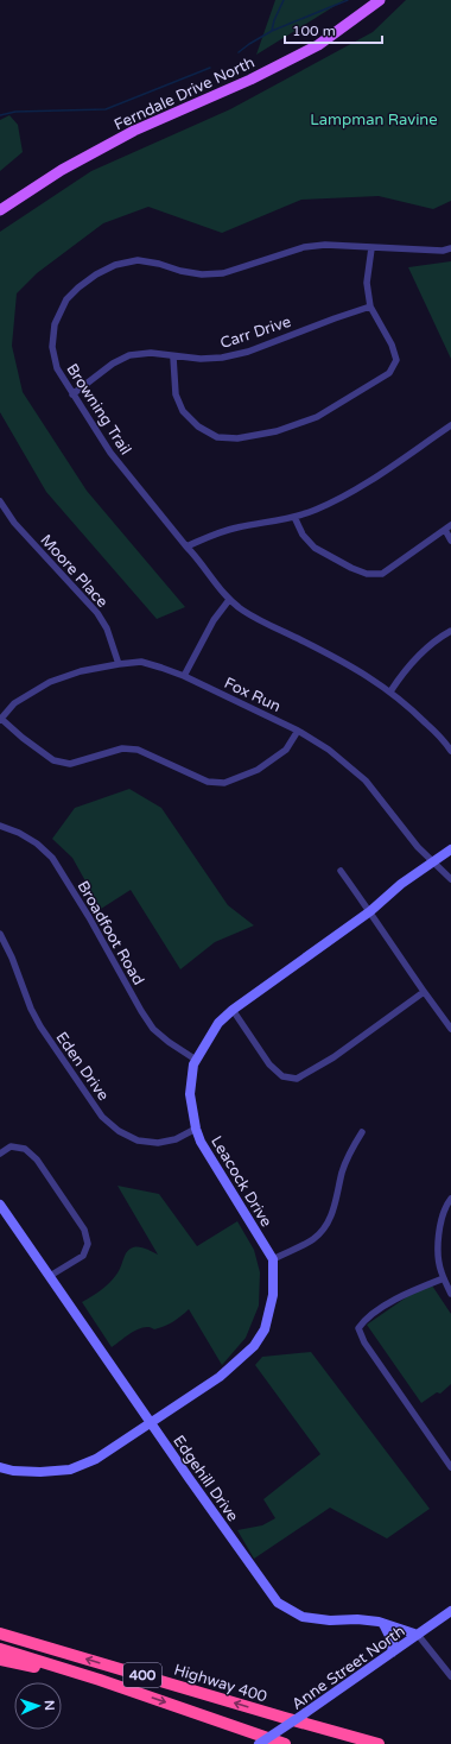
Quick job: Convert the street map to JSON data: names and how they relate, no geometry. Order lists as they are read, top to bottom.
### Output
{
  "streets": {
    "highway": ["400", "Highway 400"],
    "main road": ["Ferndale Drive North"],
    "street": [
      "Carr Drive",
      "Browning Trail",
      "Moore Place",
      "Fox Run",
      "Broadfoot Road",
      "Eden Drive",
      "Leacock Drive",
      "Edgehill Drive",
      "Anne Street North"
    ]
  },
  "crossings": [
    ["Carr Drive", "Browning Trail"],
    ["Moore Place", "Fox Run"],
    ["Fox Run", "Leacock Drive"],
    ["Broadfoot Road", "Leacock Drive"],
    ["Eden Drive", "Leacock Drive"],
    ["Edgehill Drive", "Anne Street North"]
  ],
  "parks": ["Lampman Ravine"],
  "scale_bar": "100 m",
  "north": "right"
}
